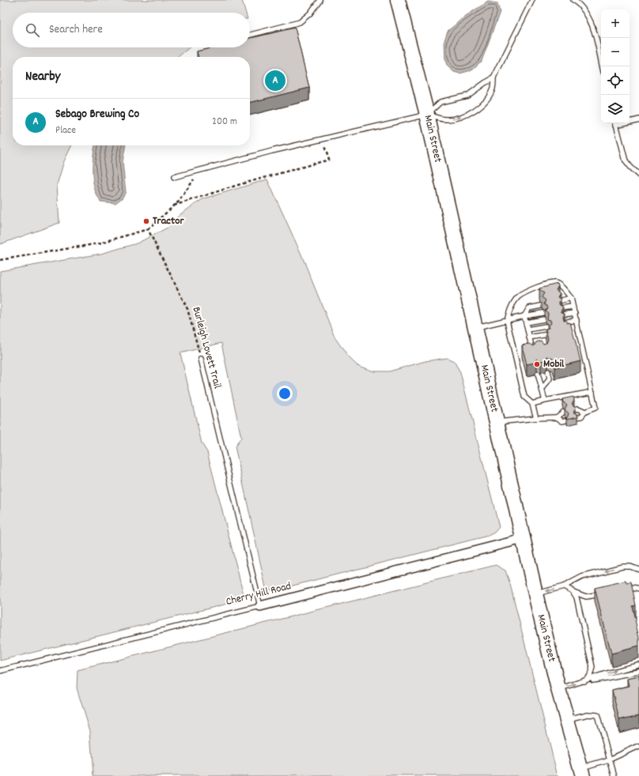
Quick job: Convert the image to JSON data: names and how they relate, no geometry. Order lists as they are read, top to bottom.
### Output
{
  "streets": {
    "highway": ["Main Street"],
    "street": ["Cherry Hill Road"],
    "lane": ["Burleigh Lovett Trail"]
  },
  "crossings": [
    ["Main Street", "Cherry Hill Road"],
    ["Burleigh Lovett Trail", "Cherry Hill Road"]
  ],
  "places": ["Tractor", "Mobil"],
  "page": {
    "map_buttons": ["+", "−"],
    "search": "Search here",
    "heading": "Nearby",
    "pins": "A",
    "list": [
      {
        "mark": "A",
        "name": "Sebago Brewing Co",
        "note": "Place",
        "value": "200 m"
      }
    ]
  }
}
